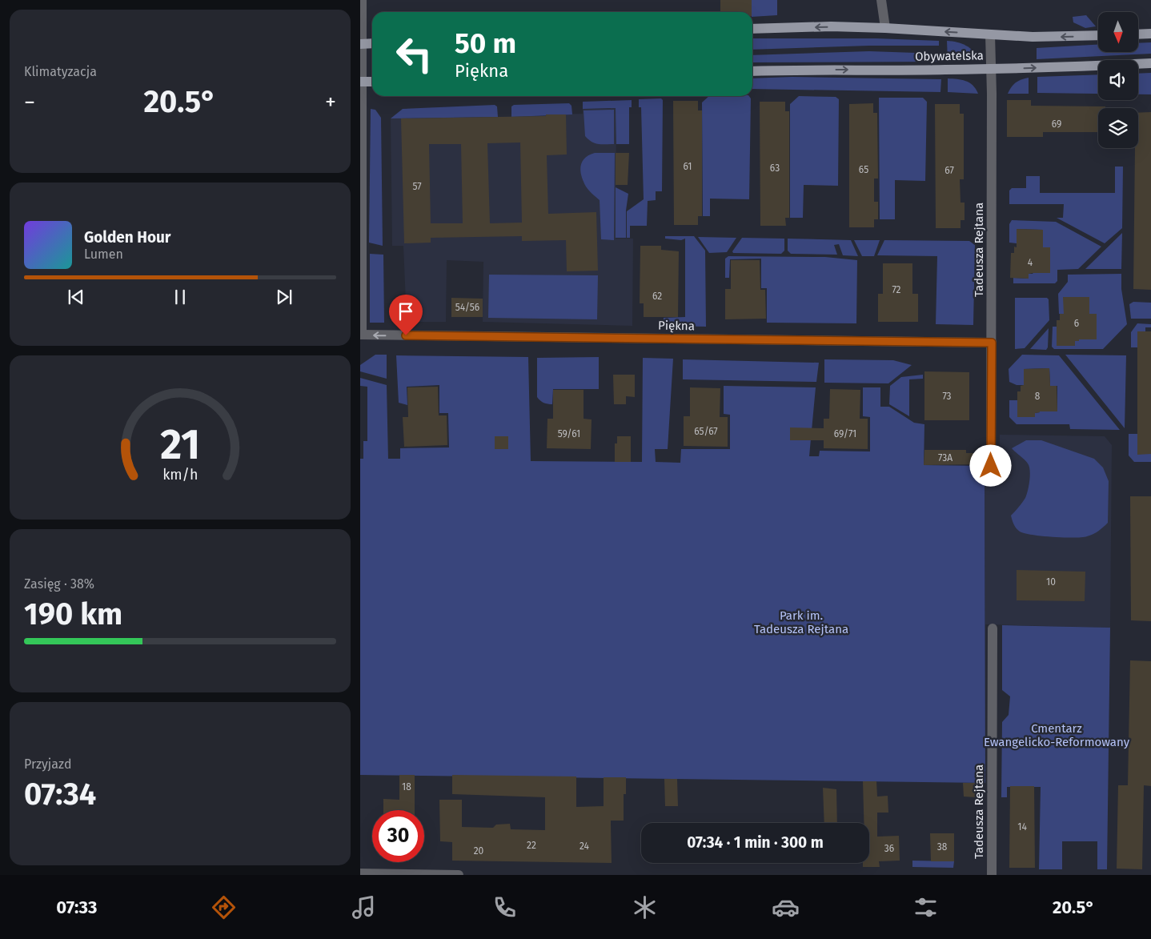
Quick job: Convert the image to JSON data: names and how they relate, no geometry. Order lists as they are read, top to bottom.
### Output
{
  "streets": {
    "main road": ["Obywatelska"],
    "street": ["Tadeusza Rejtana", "Piękna"]
  },
  "crossings": [
    ["Obywatelska", "Tadeusza Rejtana"],
    ["Tadeusza Rejtana", "Piękna"]
  ],
  "one_way": ["Piękna"],
  "parks": ["Park im. Tadeusza Rejtana", "Cmentarz Ewangelicko-Reformowany"],
  "house_numbers": [
    "69",
    "61",
    "63",
    "65",
    "67",
    "57",
    "4",
    "72",
    "62",
    "54/56",
    "6",
    "73",
    "8",
    "65/67",
    "59/61",
    "69/71",
    "73A",
    "10",
    "18",
    "14",
    "22",
    "24",
    "38",
    "36",
    "20"
  ],
  "north": "bottom",
  "page": {
    "tile": [
      "Klimatyzacja",
      ["Zasięg · 38%", "190 km"],
      ["Przyjazd", "07:34"]
    ],
    "turn": ["50 m", "Piękna"],
    "heat": ["−", "20.5°", "+"],
    "song": ["Golden Hour", "Lumen"],
    "limit": "30",
    "trip": "07:34 · 1 min · 300 m",
    "tabs": ["07:33", "20.5°"],
    "gauge": ["21", "km/h"]
  }
}
